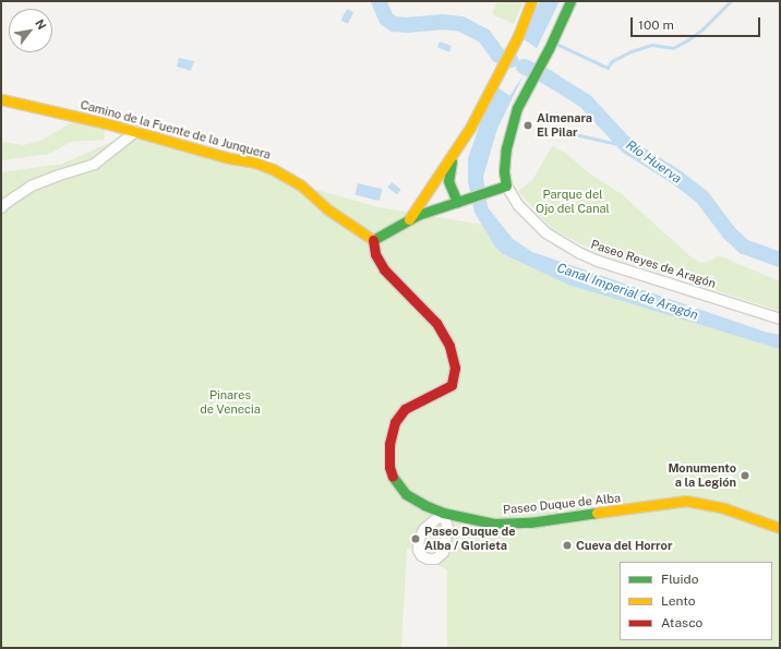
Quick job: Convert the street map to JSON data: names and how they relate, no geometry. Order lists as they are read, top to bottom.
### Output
{
  "streets": {
    "street": ["Camino de la Fuente de la Junquera", "Paseo Reyes de Aragón", "Paseo Duque de Alba"]
  },
  "crossings": [
    ["Camino de la Fuente de la Junquera", "Paseo Duque de Alba"]
  ],
  "water": ["Río Huerva", "Canal Imperial de Aragón"],
  "parks": ["Parque del Ojo del Canal", "Pinares de Venecia"],
  "places": [
    "Almenara El Pilar",
    "Monumento a la Legión",
    "Paseo Duque de Alba / Glorieta",
    "Cueva del Horror"
  ],
  "legend": ["Fluido", "Lento", "Atasco"],
  "scale_bar": "100 m",
  "north": "top right"
}
